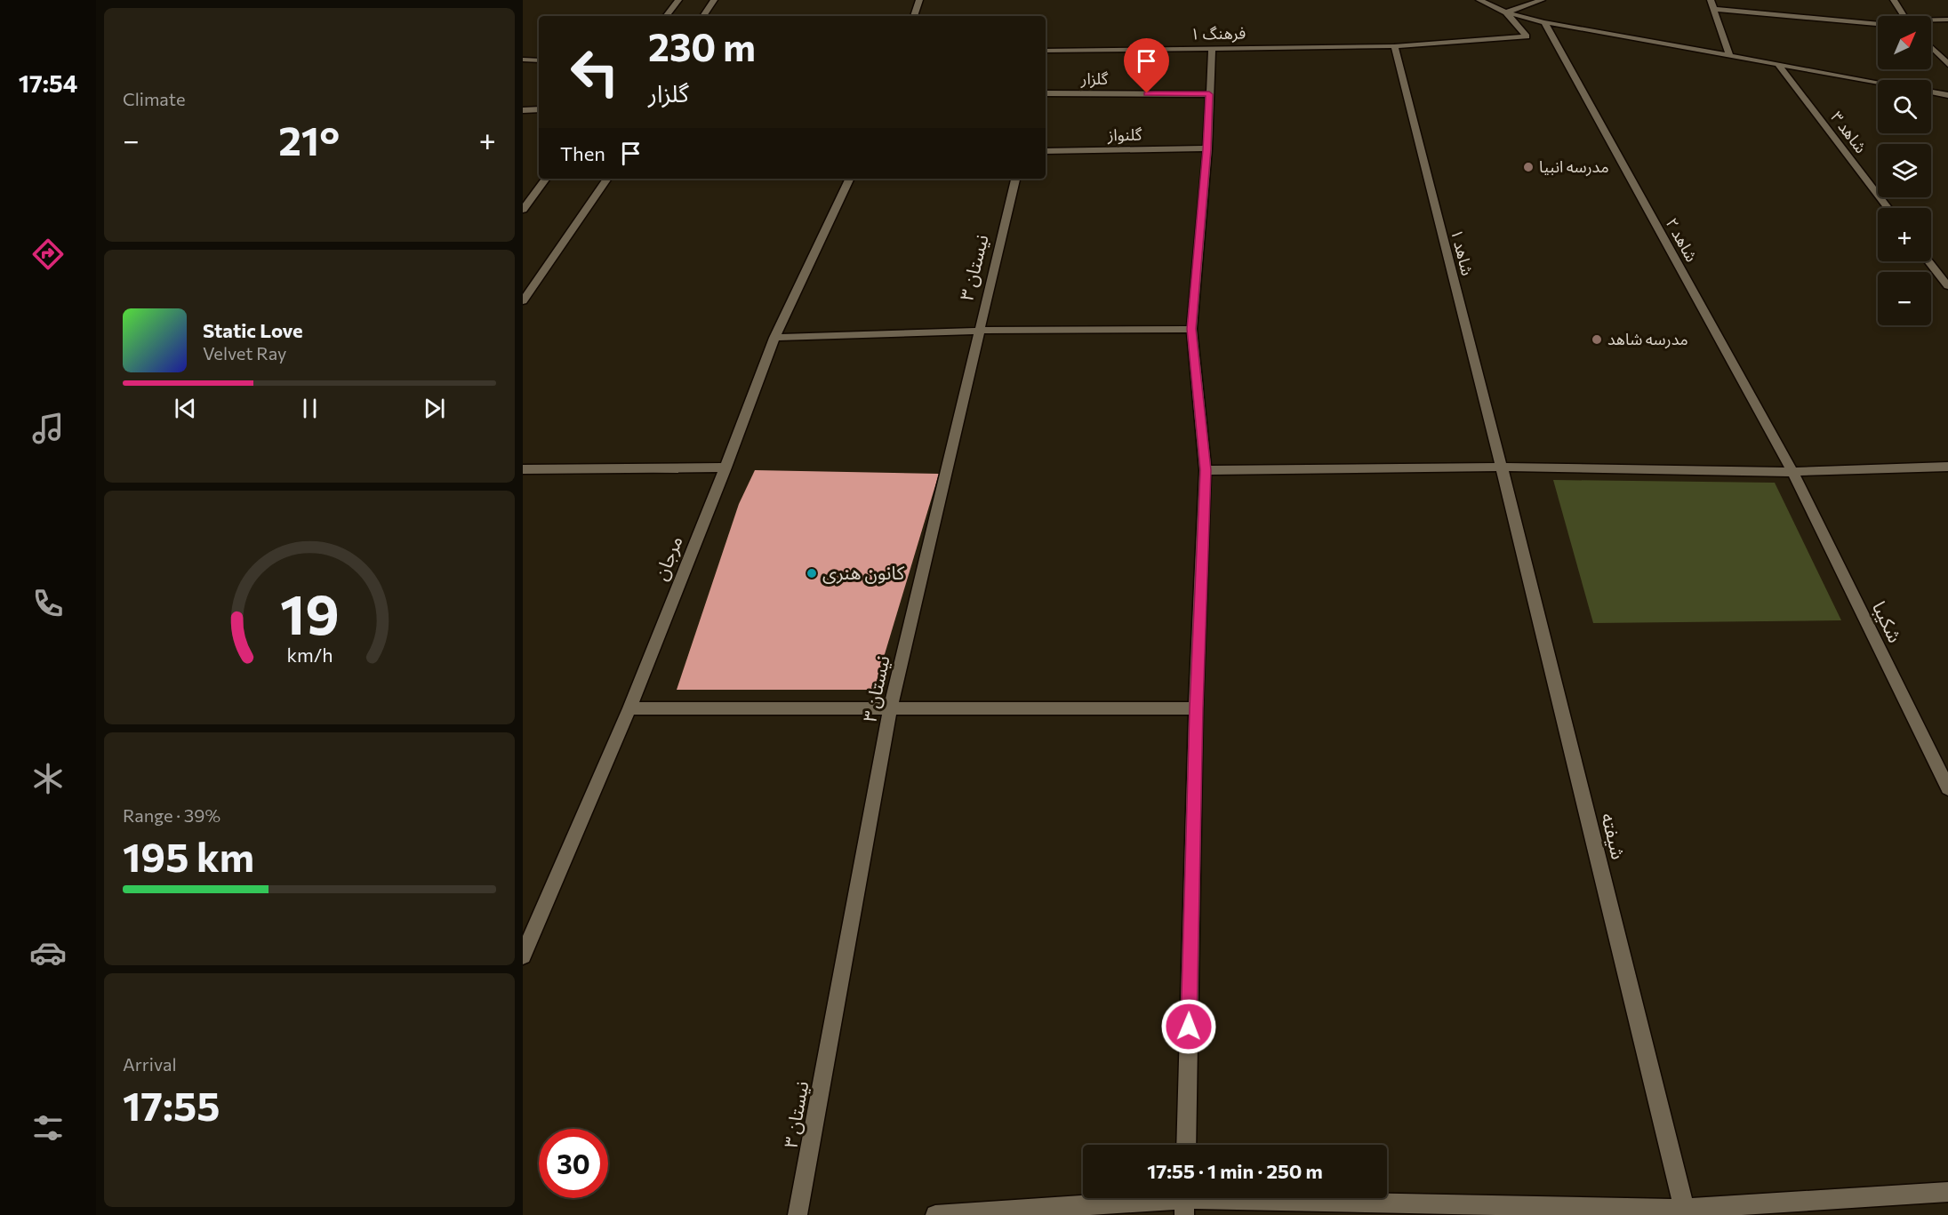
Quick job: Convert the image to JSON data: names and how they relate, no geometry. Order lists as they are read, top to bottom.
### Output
{
  "streets": {
    "street": [
      "فرهنگ ۱",
      "گلزار",
      "شاهد ۳",
      "گلنواز",
      "شاهد ۲",
      "شاهد ۱",
      "نیستان ۳",
      "مرجان",
      "شکیبا",
      "شیفته"
    ]
  },
  "crossings": [
    ["فرهنگ ۱", "شاهد ۱"],
    ["شاهد ۲", "شکیبا"],
    ["شاهد ۱", "شیفته"]
  ],
  "places": ["مدرسه انبیا", "مدرسه شاهد", "کانون هنری"],
  "north": "top right",
  "page": {
    "tabs": "17:54",
    "tile": [
      "Climate",
      ["Range · 39%", "195 km"],
      ["Arrival", "17:55"]
    ],
    "map_buttons": ["+", "−"],
    "turn": ["230 m", "گلزار"],
    "heat": ["−", "21°", "+"],
    "then": "Then",
    "song": ["Static Love", "Velvet Ray"],
    "limit": "30",
    "trip": "17:55 · 1 min · 250 m",
    "gauge": ["19", "km/h"]
  }
}
